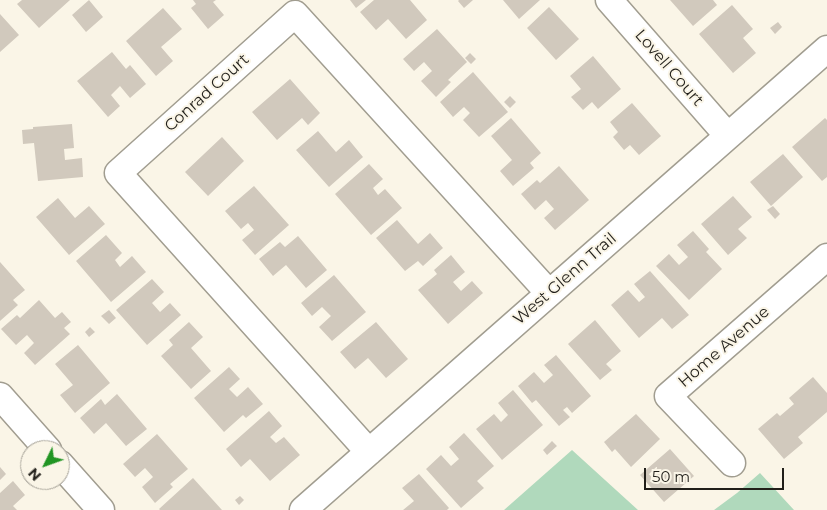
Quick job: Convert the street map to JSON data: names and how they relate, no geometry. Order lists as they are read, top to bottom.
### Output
{
  "streets": {
    "street": [
      "Lovell Court",
      "Conrad Court",
      "West Glenn Trail",
      "Home Avenue"
    ]
  },
  "crossings": [
    ["Lovell Court", "West Glenn Trail"],
    ["Conrad Court", "West Glenn Trail"]
  ],
  "scale_bar": "50 m",
  "north": "bottom left"
}
